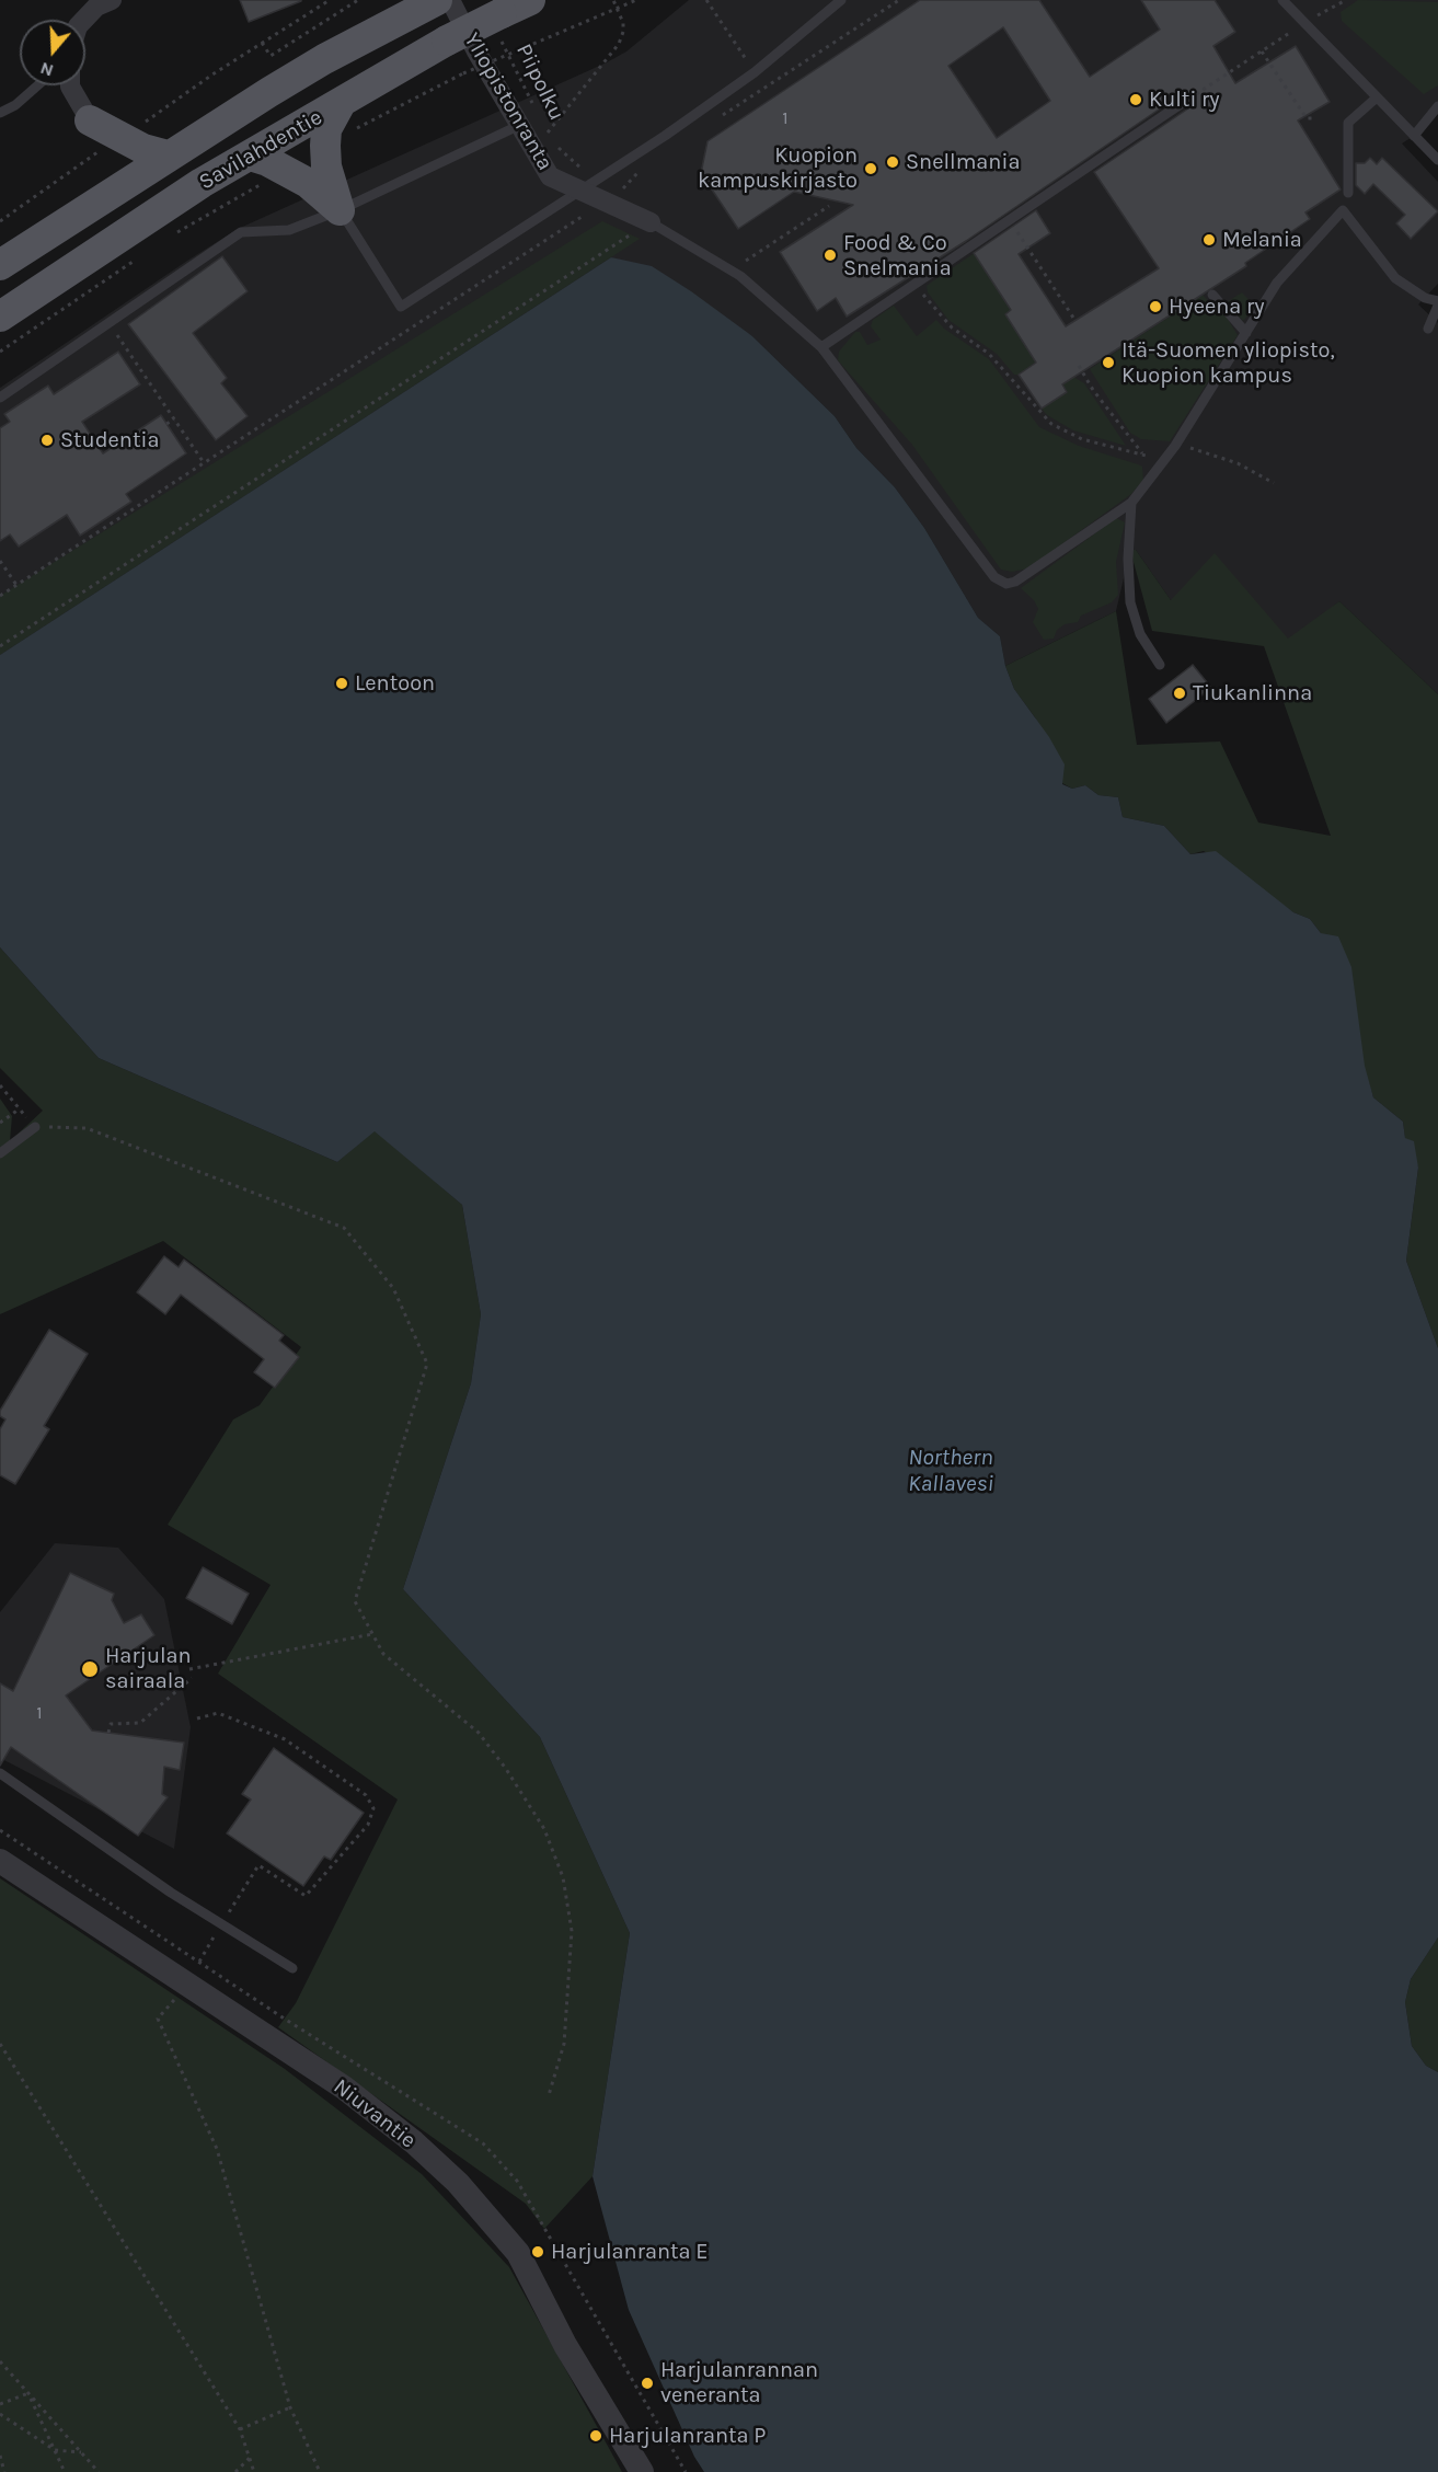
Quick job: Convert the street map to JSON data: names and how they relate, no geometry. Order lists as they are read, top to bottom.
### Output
{
  "streets": {
    "main road": ["Savilahdentie"],
    "street": ["Yliopistonranta", "Niuvantie"],
    "path": ["Piipolku"]
  },
  "crossings": [
    ["Piipolku", "Yliopistonranta"],
    ["Piipolku", "Savilahdentie"],
    ["Yliopistonranta", "Savilahdentie"]
  ],
  "water": ["Northern Kallavesi"],
  "places": [
    "Kulti ry",
    "Snellmania",
    "Kuopion kampuskirjasto",
    "Melania",
    "Food & Co Snelmania",
    "Hyeena ry",
    "Itä-Suomen yliopisto, Kuopion kampus",
    "Studentia",
    "Lentoon",
    "Tiukanlinna",
    "Harjulan sairaala",
    "Harjulanranta E",
    "Harjulanrannan veneranta",
    "Harjulanranta P"
  ],
  "house_numbers": ["1", "1"],
  "north": "bottom"
}
